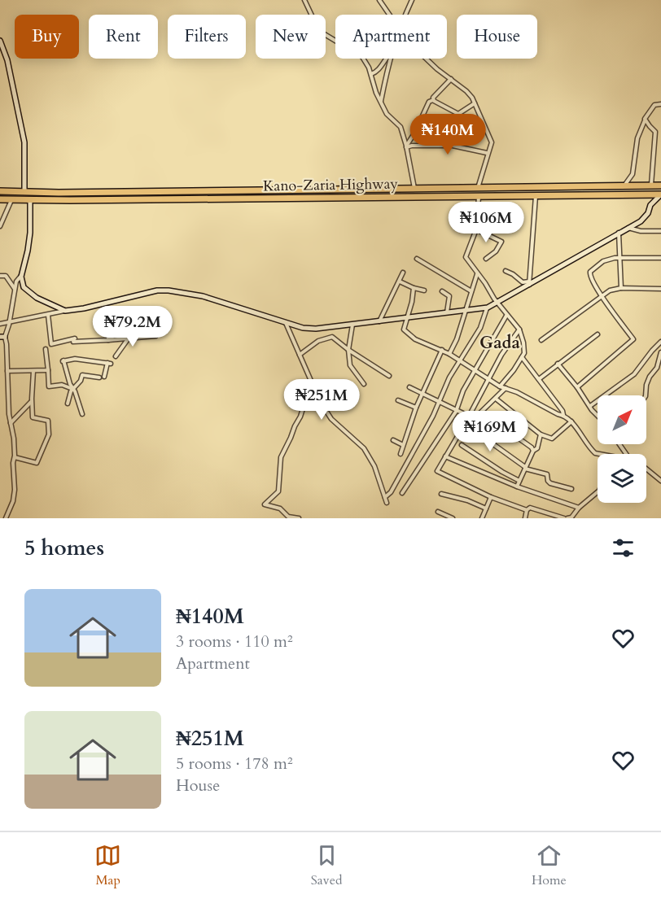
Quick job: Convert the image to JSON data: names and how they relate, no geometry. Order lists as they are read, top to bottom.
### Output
{
  "streets": {
    "highway": ["Kano-Zaria Highway"]
  },
  "districts": ["Gada"],
  "north": "top right",
  "page": {
    "chip": [
      "Buy",
      "Rent",
      "Filters",
      "New",
      "Apartment",
      "House"
    ],
    "price": [
      "₦140M",
      "₦106M",
      "₦79.2M",
      "₦251M",
      "₦169M"
    ],
    "heading": "5 homes",
    "list": [
      {
        "name": "₦140M",
        "note": "3 rooms · 110 m² · Apartment"
      },
      {
        "name": "₦251M",
        "note": "5 rooms · 178 m² · House"
      }
    ],
    "tabs": ["Map", "Saved", "Home"]
  }
}
